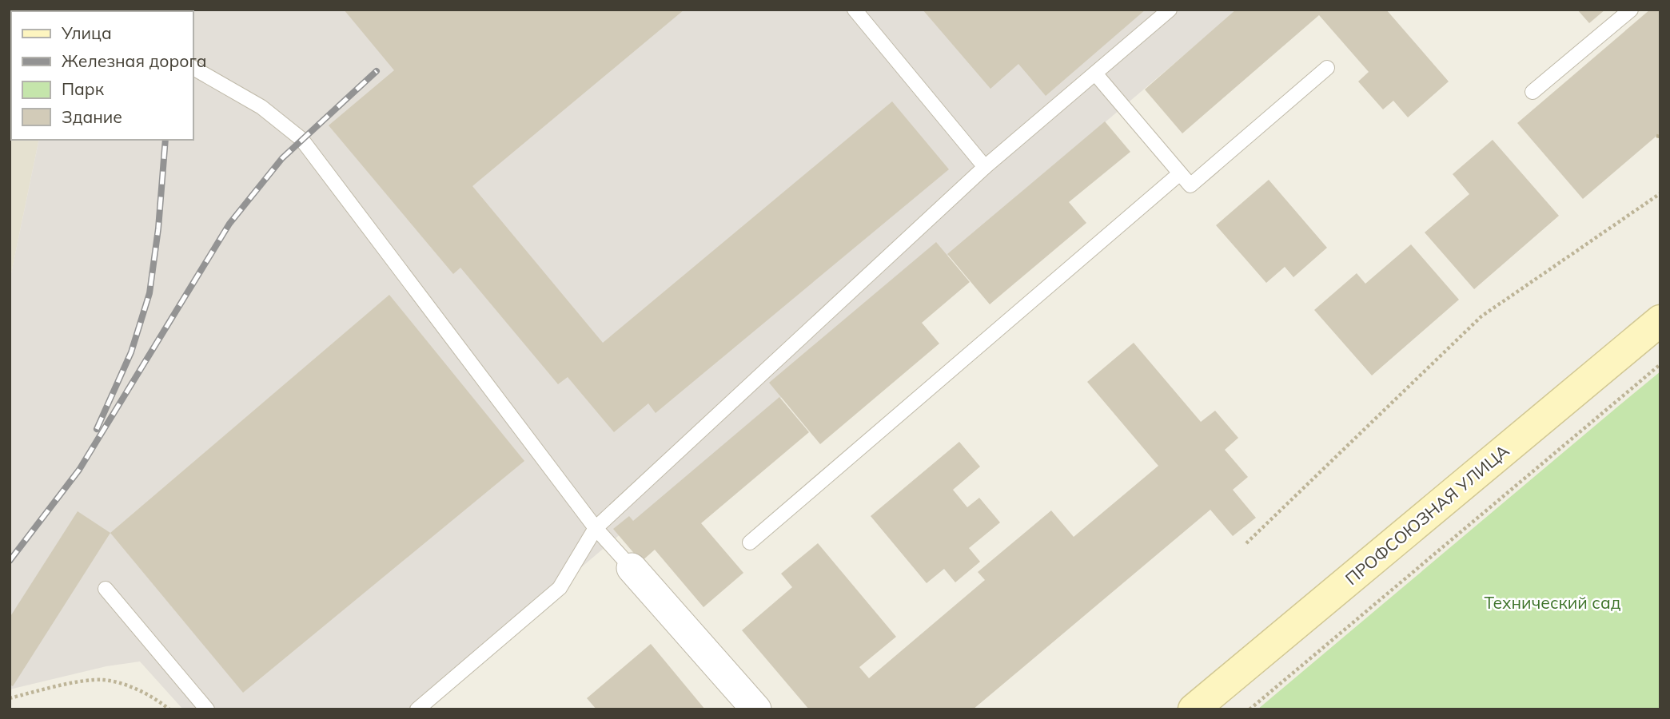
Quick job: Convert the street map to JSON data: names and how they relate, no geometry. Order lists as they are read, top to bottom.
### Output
{
  "streets": {
    "main road": ["ПРОФСОЮЗНАЯ УЛИЦА"]
  },
  "parks": ["Технический сад"],
  "legend": [
    "Улица",
    "Железная дорога",
    "Парк",
    "Здание"
  ]
}
